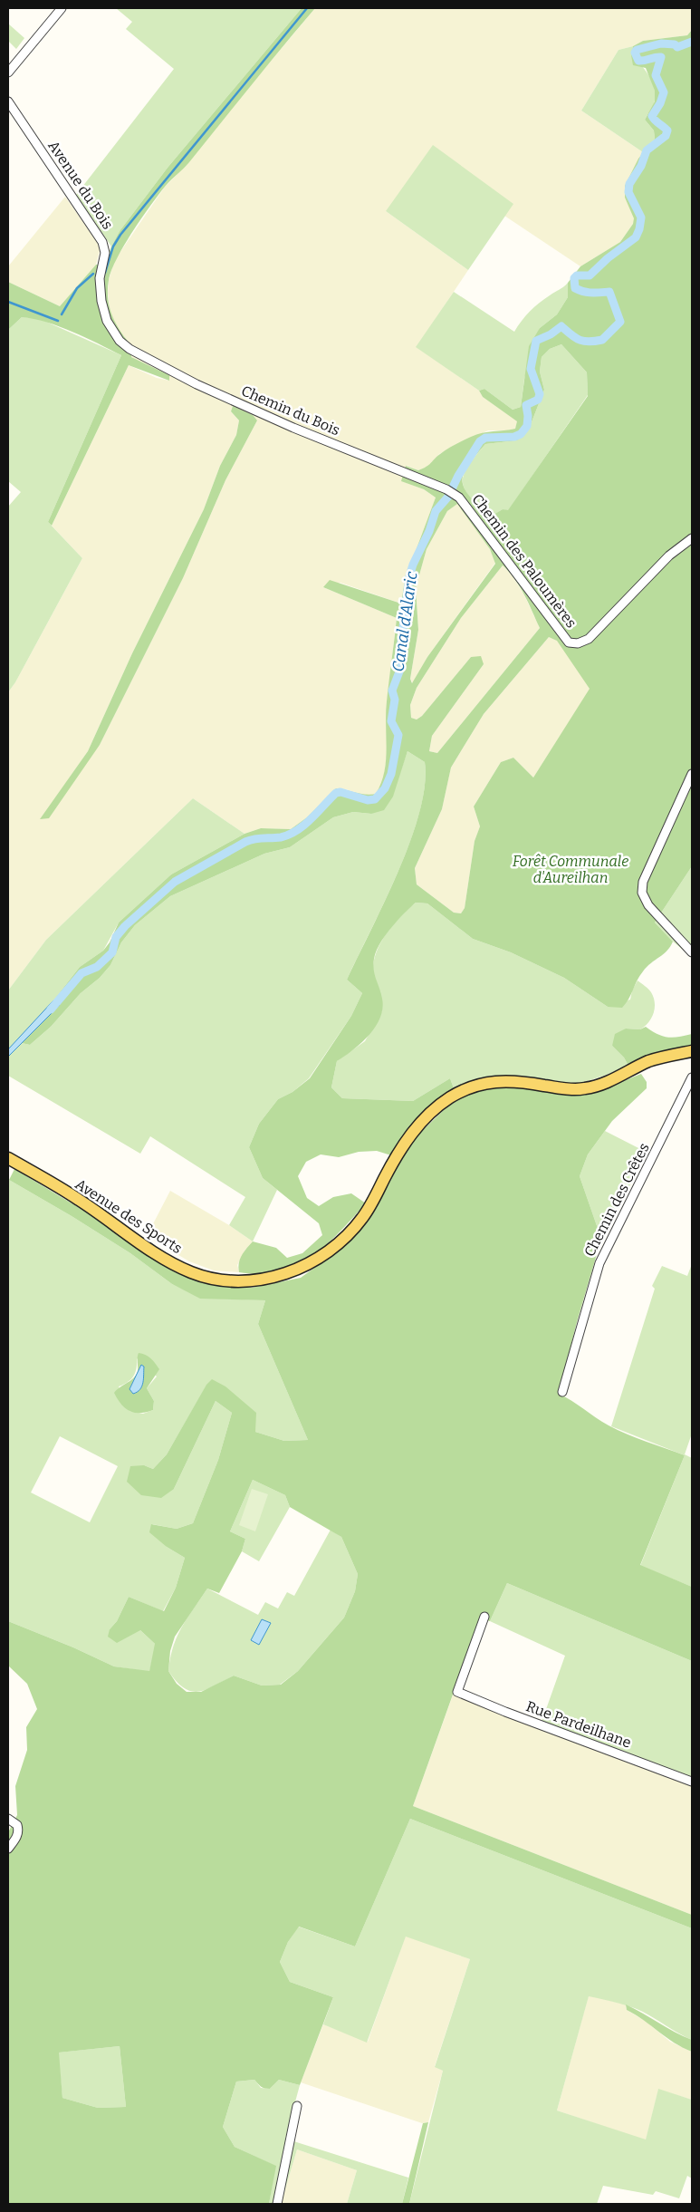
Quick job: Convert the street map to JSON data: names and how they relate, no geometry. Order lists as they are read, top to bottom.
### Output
{
  "streets": {
    "main road": ["Avenue des Sports"],
    "street": [
      "Avenue du Bois",
      "Chemin du Bois",
      "Chemin des Paloumères",
      "Chemin des Crêtes",
      "Rue Pardeilhane"
    ]
  },
  "crossings": [
    ["Avenue du Bois", "Chemin du Bois"],
    ["Chemin du Bois", "Chemin des Paloumères"]
  ],
  "water": ["Canal d'Alaric"],
  "parks": ["Forêt Communale d'Aureilhan"]
}
